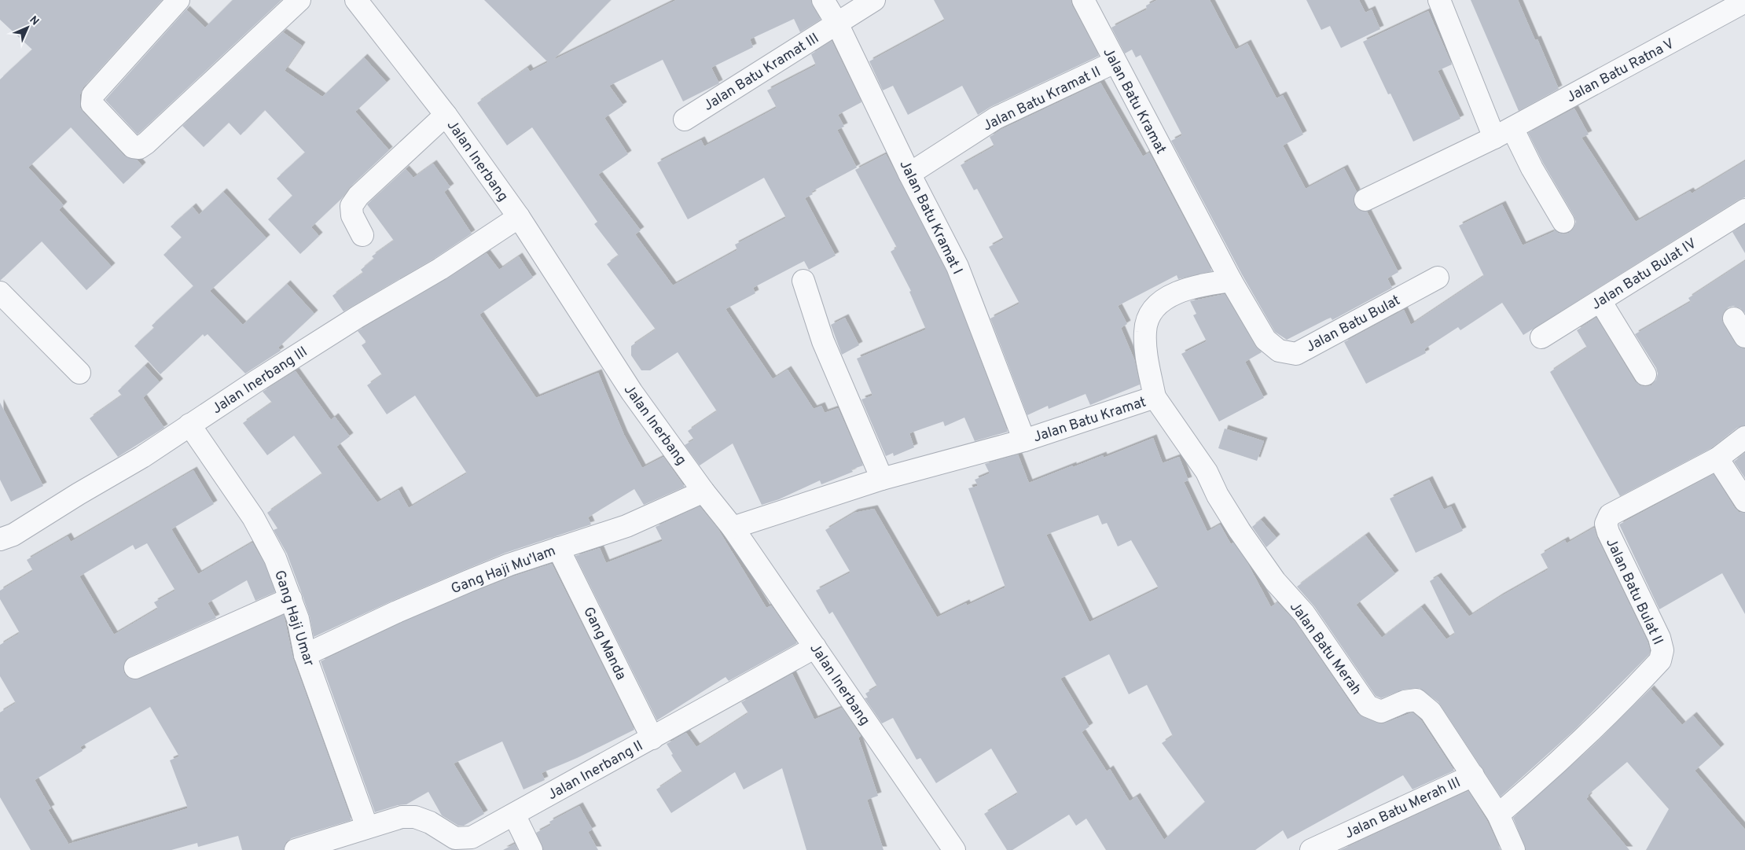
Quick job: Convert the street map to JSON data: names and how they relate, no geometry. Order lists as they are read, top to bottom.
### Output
{
  "streets": {
    "street": [
      "Jalan Batu Ratna V",
      "Jalan Batu Kramat III",
      "Jalan Batu Kramat II",
      "Jalan Batu Kramat",
      "Jalan Inerbang",
      "Jalan Batu Kramat I",
      "Jalan Batu Bulat IV",
      "Jalan Batu Bulat",
      "Jalan Inerbang III",
      "Gang Haji Mu'lam",
      "Jalan Batu Bulat II",
      "Gang Haji Umar",
      "Gang Manda",
      "Jalan Batu Merah",
      "Jalan Inerbang II",
      "Jalan Batu Merah III"
    ]
  },
  "crossings": [
    ["Jalan Batu Kramat III", "Jalan Batu Kramat I"],
    ["Jalan Batu Kramat II", "Jalan Batu Kramat"],
    ["Jalan Batu Kramat II", "Jalan Batu Kramat I"],
    ["Jalan Batu Kramat", "Jalan Inerbang"],
    ["Jalan Batu Kramat", "Jalan Batu Kramat I"],
    ["Jalan Batu Kramat", "Jalan Batu Bulat"],
    ["Jalan Batu Kramat", "Jalan Batu Merah"],
    ["Jalan Inerbang", "Jalan Inerbang III"],
    ["Jalan Inerbang", "Gang Haji Mu'lam"],
    ["Jalan Inerbang", "Jalan Inerbang II"],
    ["Jalan Inerbang III", "Gang Haji Umar"],
    ["Gang Haji Mu'lam", "Gang Haji Umar"],
    ["Gang Haji Mu'lam", "Gang Manda"],
    ["Jalan Batu Bulat II", "Jalan Batu Merah"],
    ["Gang Haji Umar", "Jalan Inerbang II"],
    ["Gang Manda", "Jalan Inerbang II"],
    ["Jalan Batu Merah", "Jalan Batu Merah III"]
  ],
  "north": "top right"
}
